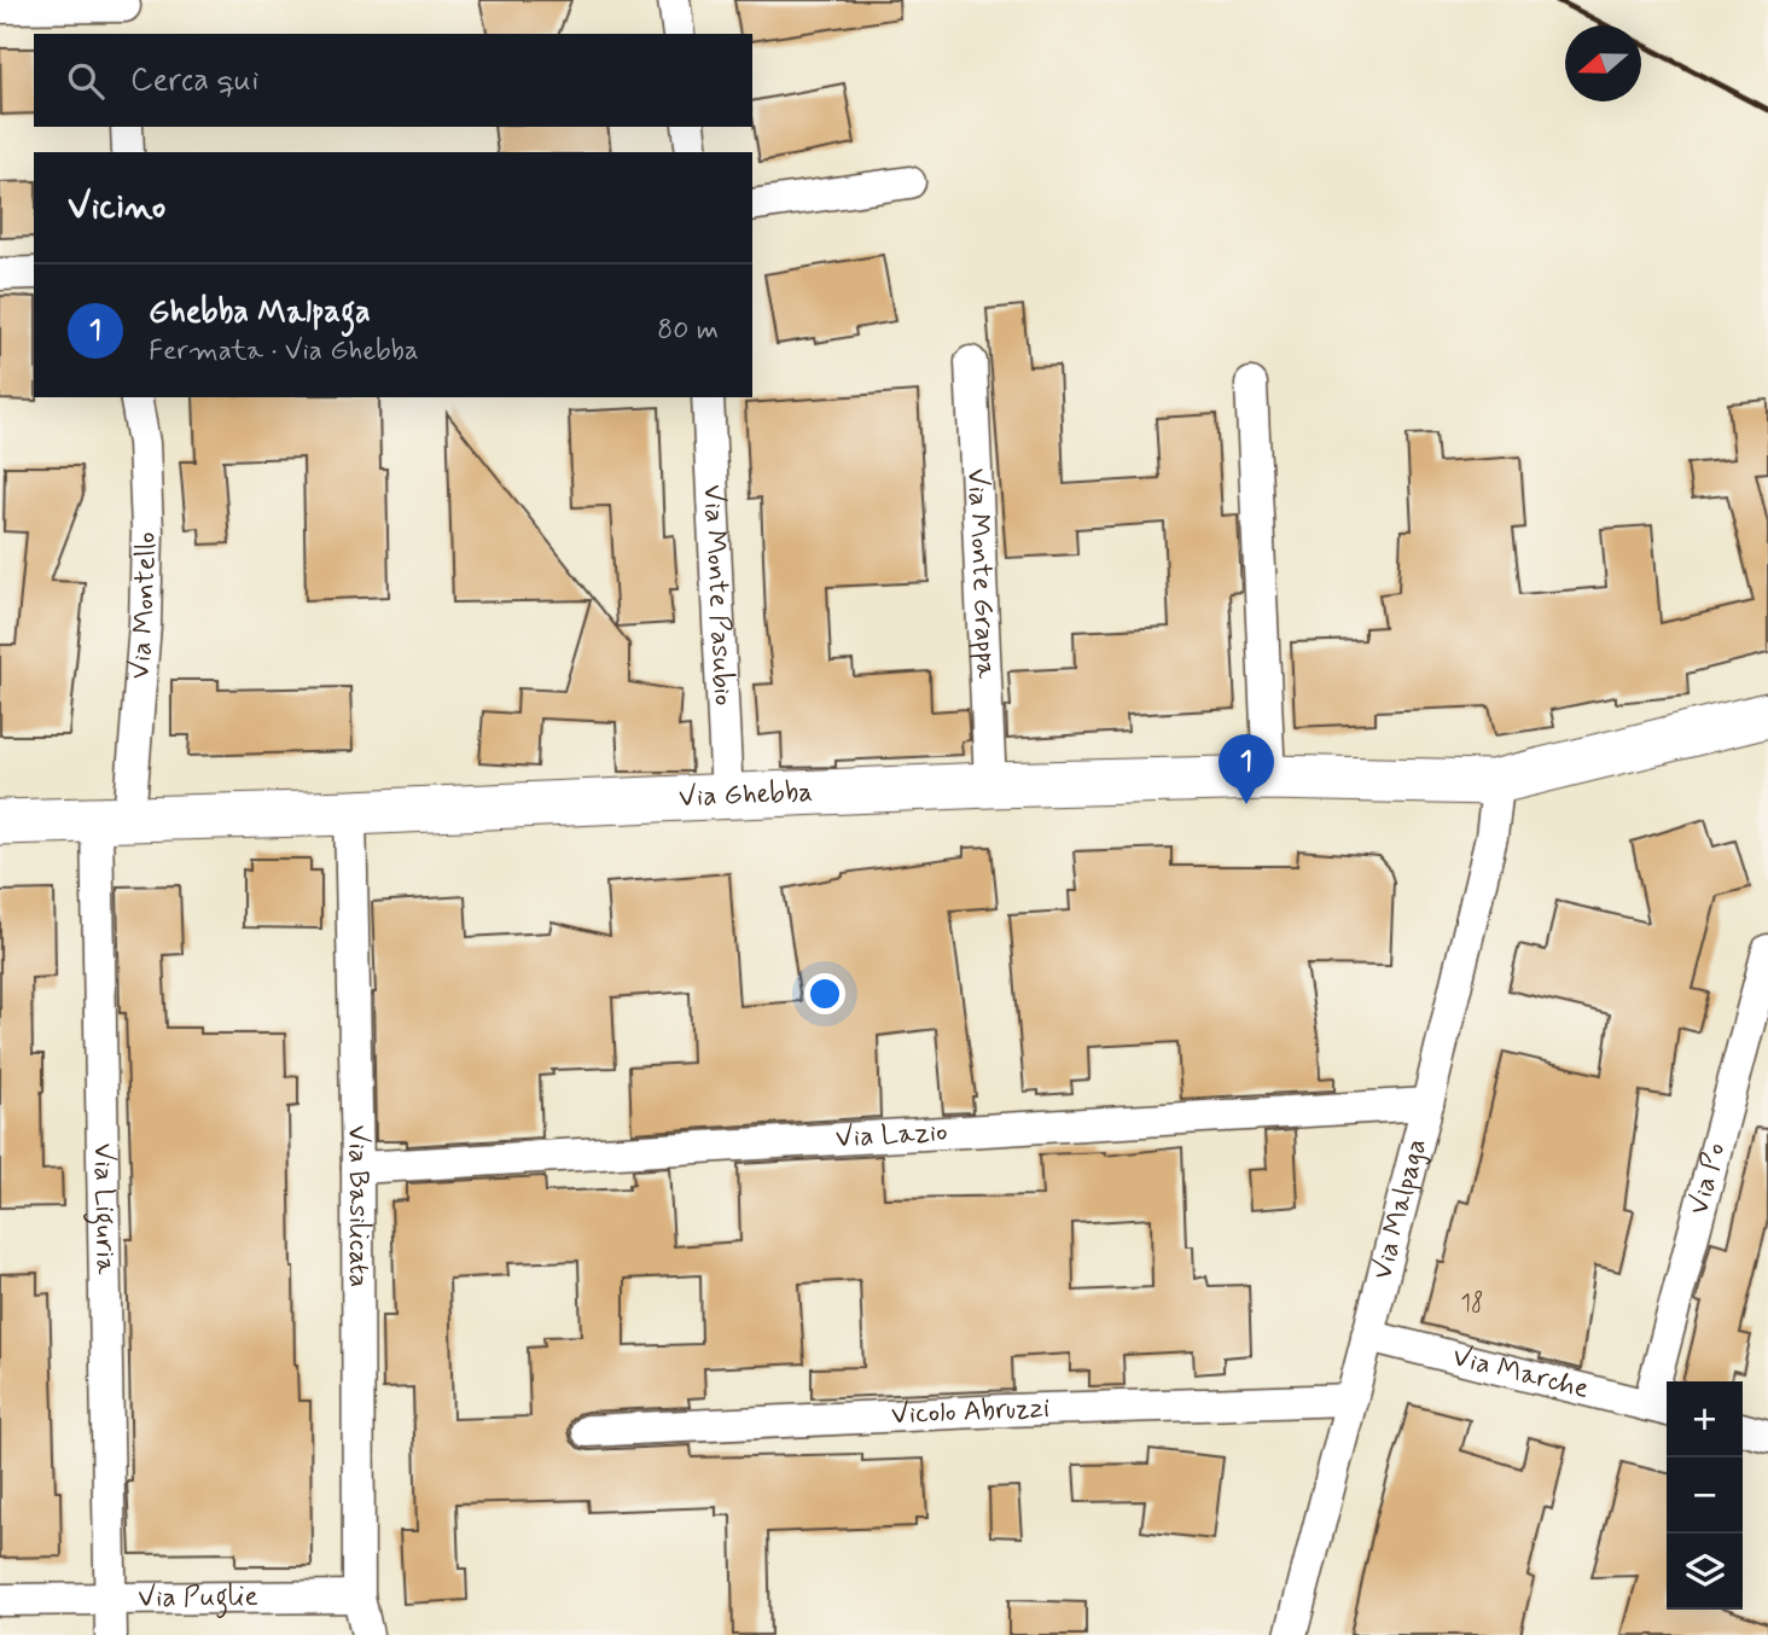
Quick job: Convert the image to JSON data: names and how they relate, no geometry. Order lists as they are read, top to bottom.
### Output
{
  "streets": {
    "street": [
      "Via Monte Grappa",
      "Via Monte Pasubio",
      "Via Montello",
      "Via Ghebba",
      "Via Lazio",
      "Via Po",
      "Via Basilicata",
      "Via Liguria",
      "Via Malpaga",
      "Via Marche",
      "Vicolo Abruzzi",
      "Via Puglie"
    ]
  },
  "crossings": [
    ["Via Monte Grappa", "Via Ghebba"],
    ["Via Monte Pasubio", "Via Ghebba"],
    ["Via Montello", "Via Ghebba"],
    ["Via Montello", "Via Liguria"],
    ["Via Ghebba", "Via Basilicata"],
    ["Via Ghebba", "Via Liguria"],
    ["Via Ghebba", "Via Malpaga"],
    ["Via Lazio", "Via Basilicata"],
    ["Via Lazio", "Via Malpaga"],
    ["Via Po", "Via Marche"],
    ["Via Basilicata", "Via Puglie"],
    ["Via Liguria", "Via Puglie"],
    ["Via Malpaga", "Via Marche"],
    ["Via Malpaga", "Vicolo Abruzzi"]
  ],
  "house_numbers": ["18"],
  "north": "left",
  "page": {
    "search": "Cerca qui",
    "heading": "Vicino",
    "list": [
      {
        "mark": "1",
        "name": "Ghebba Malpaga",
        "note": "Fermata · Via Ghebba",
        "value": "80 m"
      }
    ],
    "pins": "1",
    "map_buttons": ["+", "−"]
  }
}
